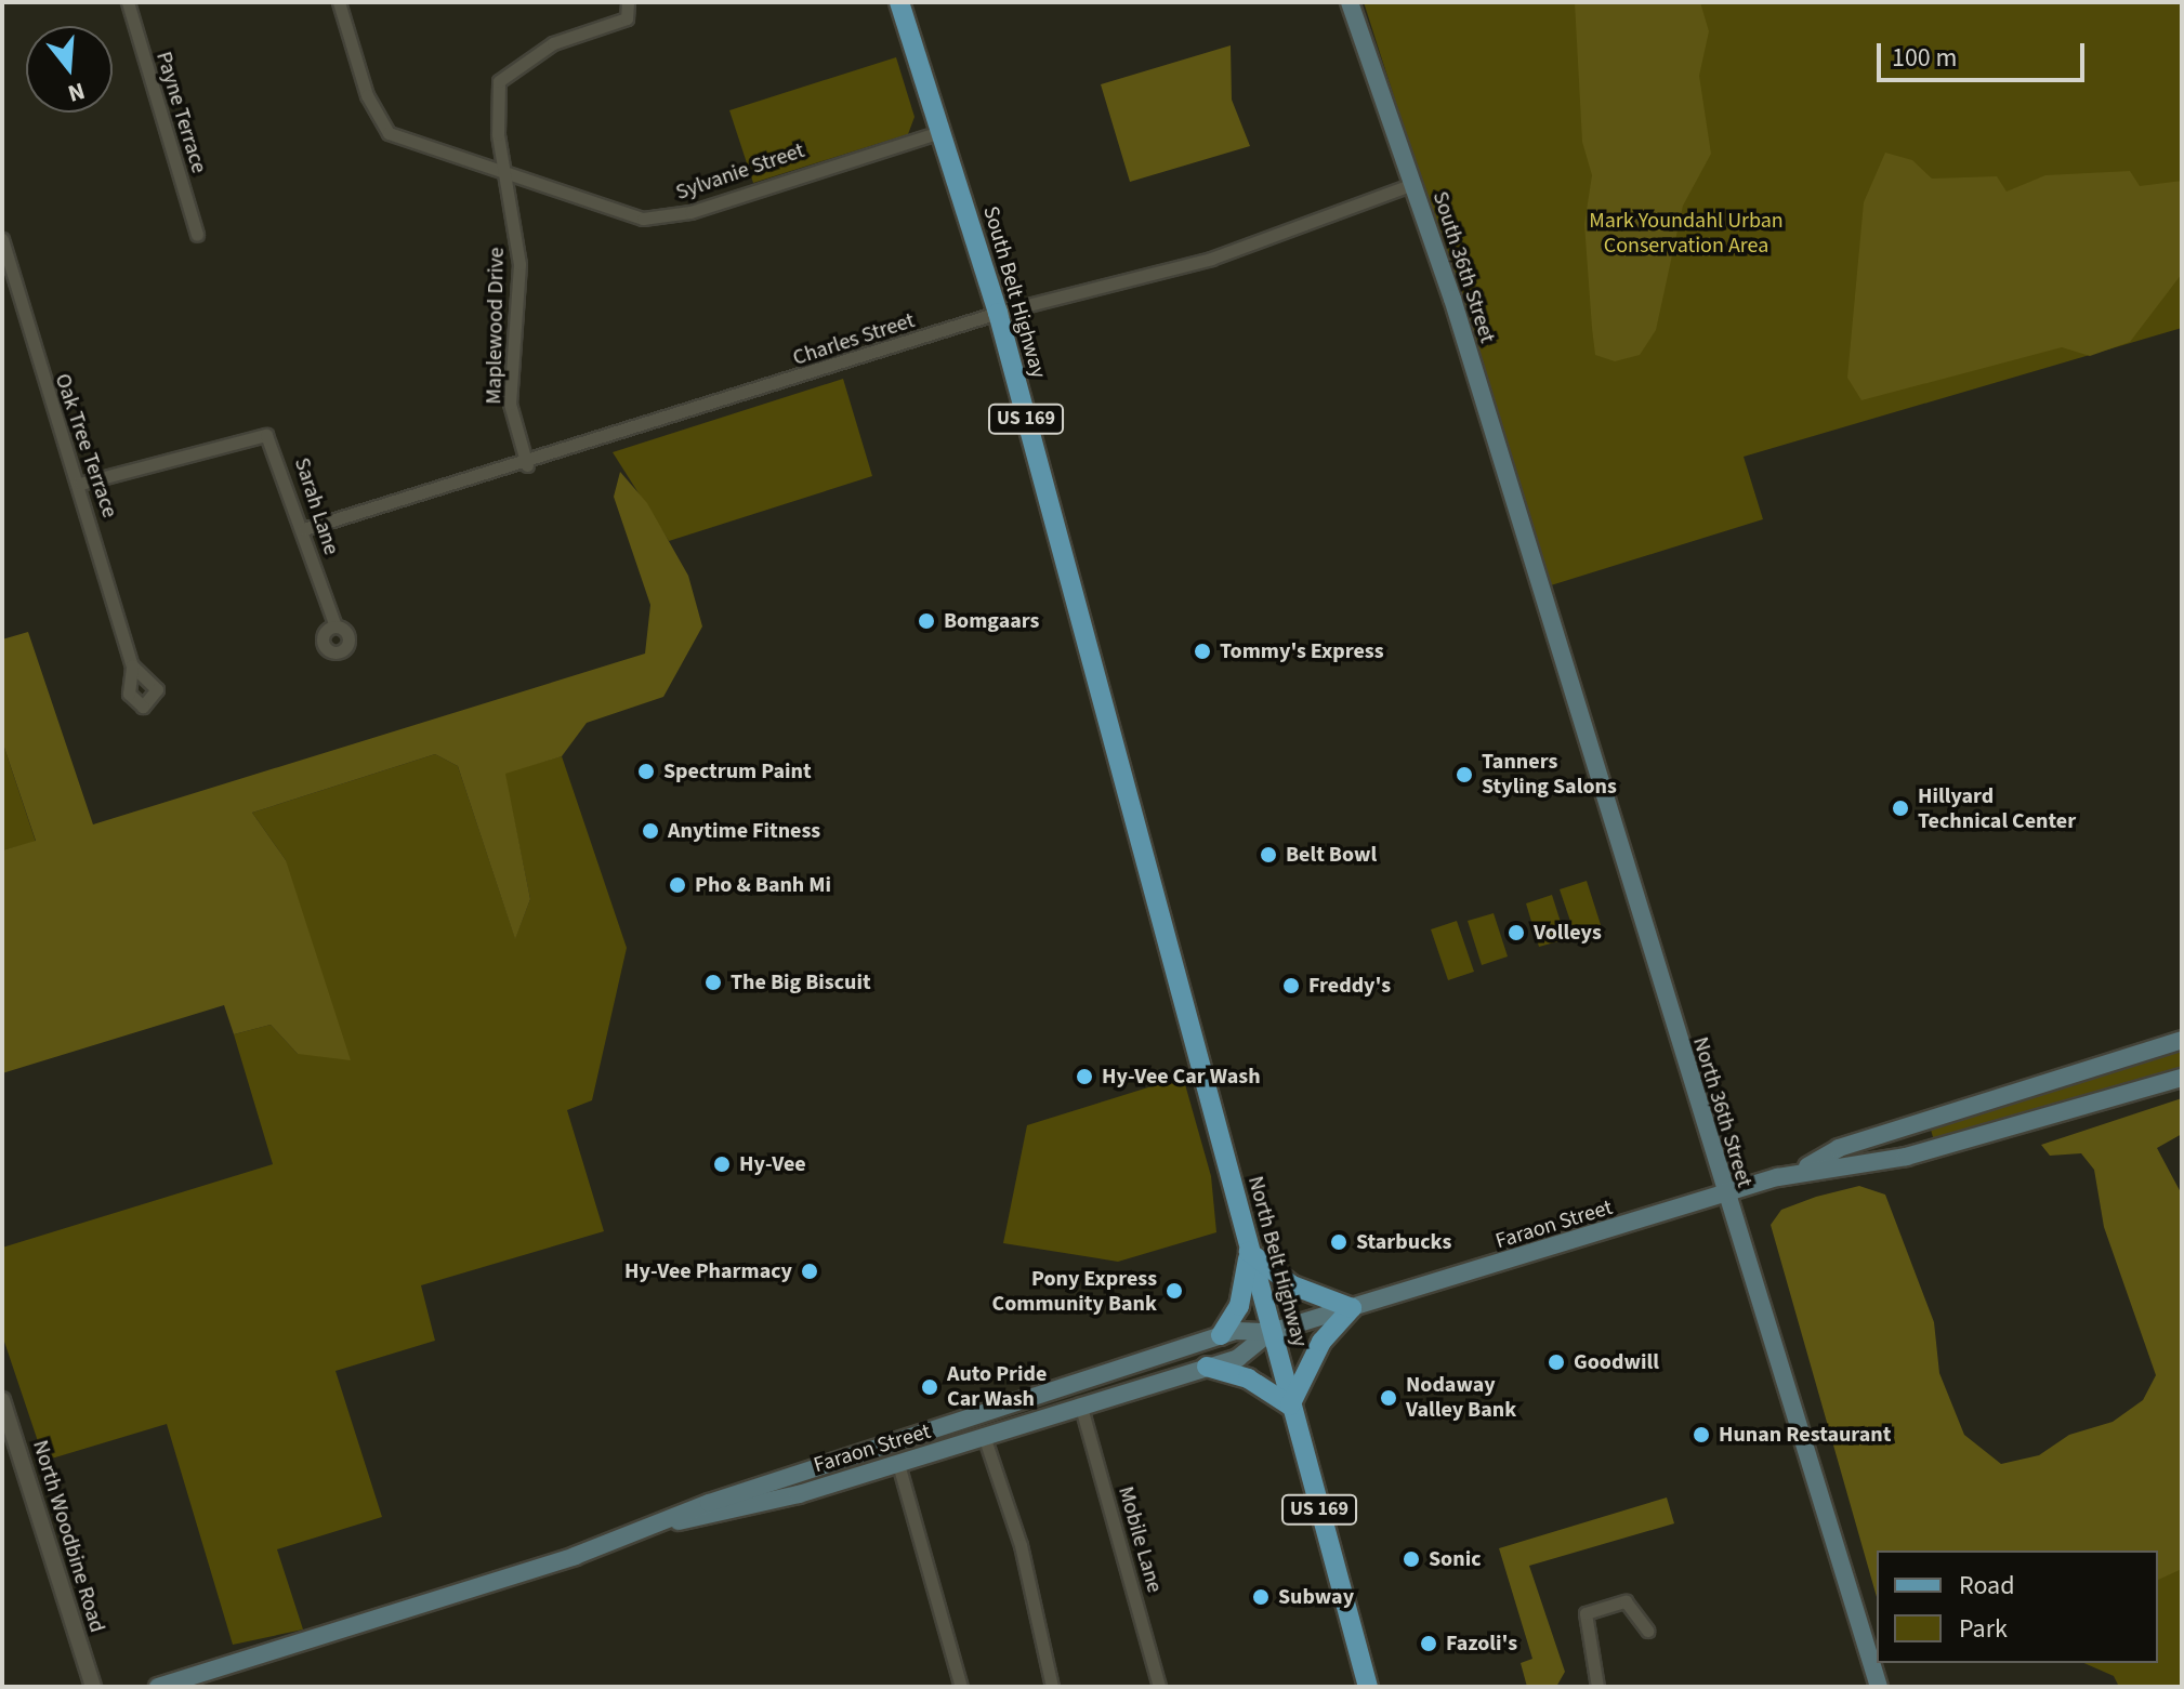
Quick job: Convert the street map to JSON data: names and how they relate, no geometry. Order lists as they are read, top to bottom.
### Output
{
  "streets": {
    "main road": [
      "South 36th Street",
      "South Belt Highway",
      "US 169",
      "North 36th Street",
      "Faraon Street",
      "North Belt Highway"
    ],
    "street": [
      "Payne Terrace",
      "Sylvanie Street",
      "Maplewood Drive",
      "Charles Street",
      "Oak Tree Terrace",
      "Sarah Lane",
      "North Woodbine Road",
      "Mobile Lane"
    ]
  },
  "crossings": [
    ["Sylvanie Street", "South Belt Highway"],
    ["Sylvanie Street", "Maplewood Drive"],
    ["South 36th Street", "Charles Street"],
    ["South 36th Street", "North 36th Street"],
    ["South Belt Highway", "Charles Street"],
    ["South Belt Highway", "North Belt Highway"],
    ["Maplewood Drive", "Charles Street"],
    ["Charles Street", "Sarah Lane"],
    ["Oak Tree Terrace", "Sarah Lane"],
    ["North 36th Street", "Faraon Street"],
    ["Faraon Street", "North Belt Highway"],
    ["Faraon Street", "Mobile Lane"]
  ],
  "parks": ["Mark Youndahl Urban Conservation Area"],
  "places": [
    "Bomgaars",
    "Tommy's Express",
    "Spectrum Paint",
    "Tanners Styling Salons",
    "Hillyard Technical Center",
    "Anytime Fitness",
    "Belt Bowl",
    "Pho & Banh Mi",
    "Volleys",
    "The Big Biscuit",
    "Freddy's",
    "Hy-Vee Car Wash",
    "Hy-Vee",
    "Starbucks",
    "Hy-Vee Pharmacy",
    "Pony Express Community Bank",
    "Goodwill",
    "Auto Pride Car Wash",
    "Nodaway Valley Bank",
    "Hunan Restaurant",
    "Sonic",
    "Subway",
    "Fazoli's"
  ],
  "legend": ["Road", "Park"],
  "scale_bar": "100 m",
  "north": "bottom"
}
